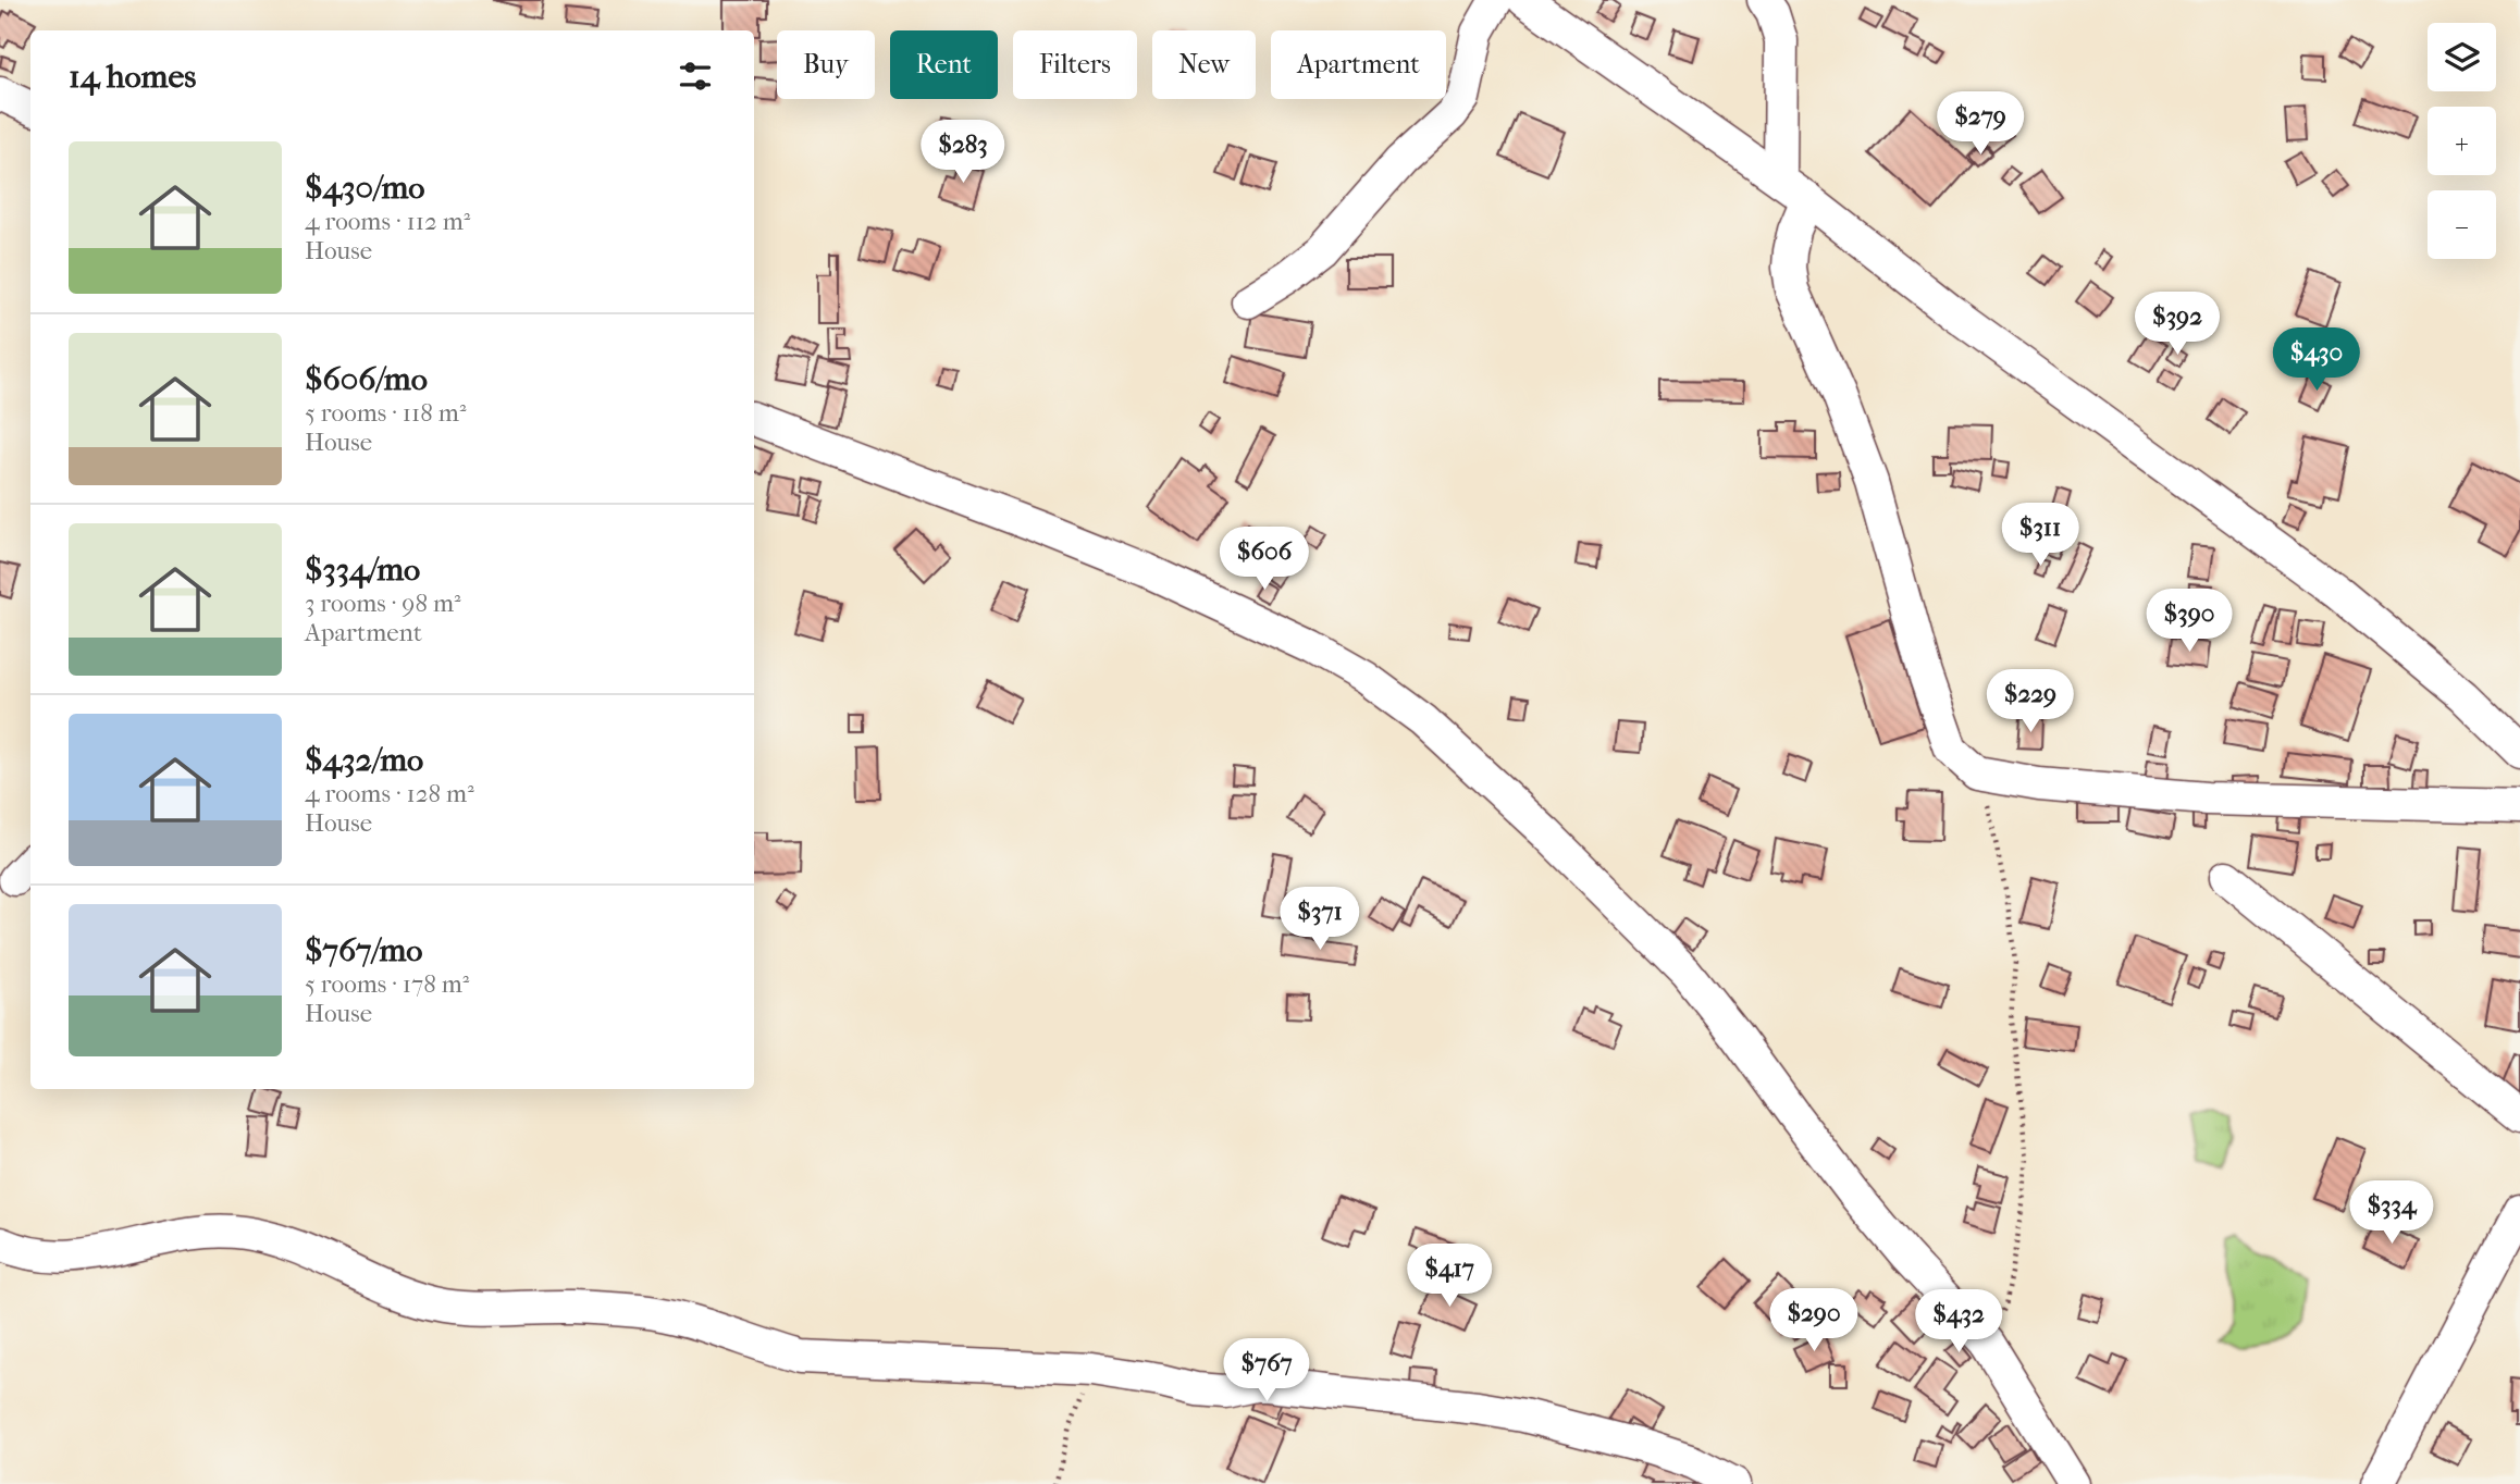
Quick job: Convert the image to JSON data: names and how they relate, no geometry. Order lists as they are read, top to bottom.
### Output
{
  "page": {
    "map_buttons": ["+", "−"],
    "chip": [
      "Buy",
      "Rent",
      "Filters",
      "New",
      "Apartment"
    ],
    "heading": "14 homes",
    "price": [
      "$279",
      "$283",
      "$392",
      "$430",
      "$311",
      "$606",
      "$390",
      "$229",
      "$371",
      "$334",
      "$417",
      "$290",
      "$432",
      "$767"
    ],
    "list": [
      {
        "name": "$430/mo",
        "note": "4 rooms · 112 m² · House"
      },
      {
        "name": "$606/mo",
        "note": "5 rooms · 118 m² · House"
      },
      {
        "name": "$334/mo",
        "note": "3 rooms · 98 m² · Apartment"
      },
      {
        "name": "$432/mo",
        "note": "4 rooms · 128 m² · House"
      },
      {
        "name": "$767/mo",
        "note": "5 rooms · 178 m² · House"
      }
    ]
  }
}
